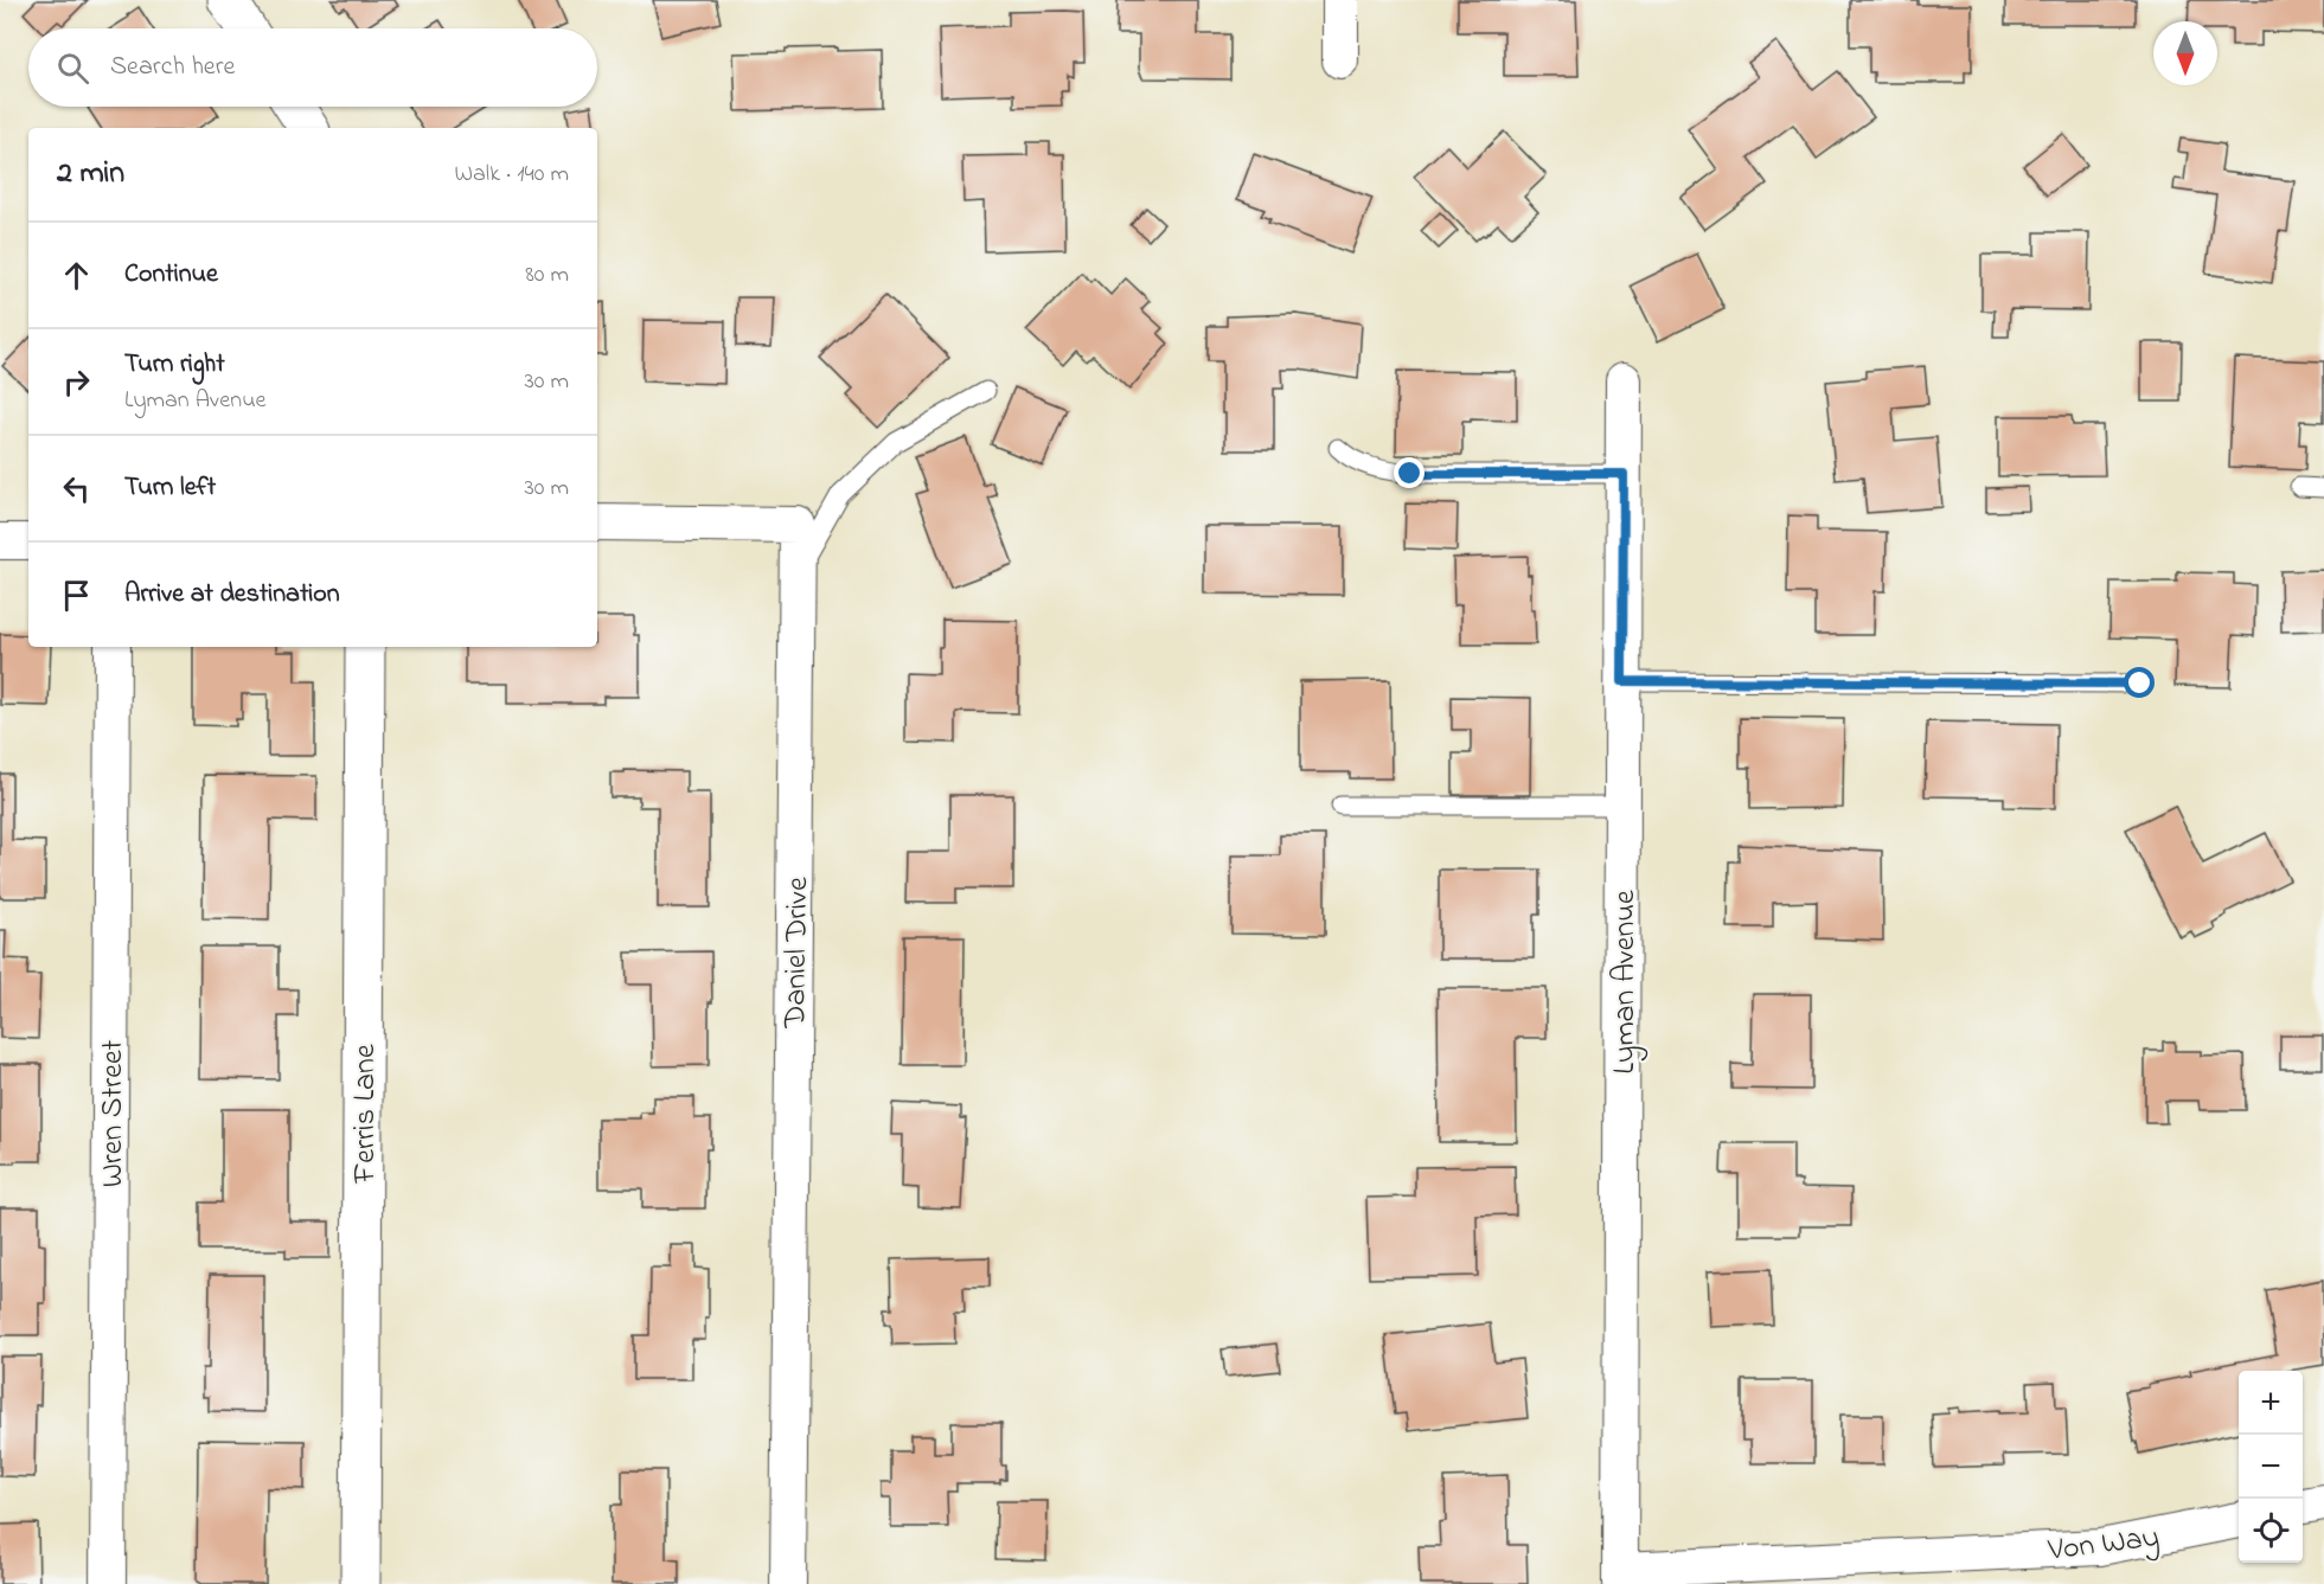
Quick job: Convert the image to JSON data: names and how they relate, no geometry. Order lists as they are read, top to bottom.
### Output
{
  "streets": {
    "street": [
      "Daniel Drive",
      "Lyman Avenue",
      "Wren Street",
      "Ferris Lane",
      "Von Way"
    ]
  },
  "crossings": [
    ["Lyman Avenue", "Von Way"]
  ],
  "north": "bottom",
  "page": {
    "search": "Search here",
    "heading": ["2 min", "Walk · 140 m"],
    "list": [
      ["Continue", "80 m"],
      ["Turn right", "Lyman Avenue", "30 m"],
      ["Turn left", "30 m"],
      "Arrive at destination"
    ],
    "map_buttons": ["+", "−"]
  }
}
